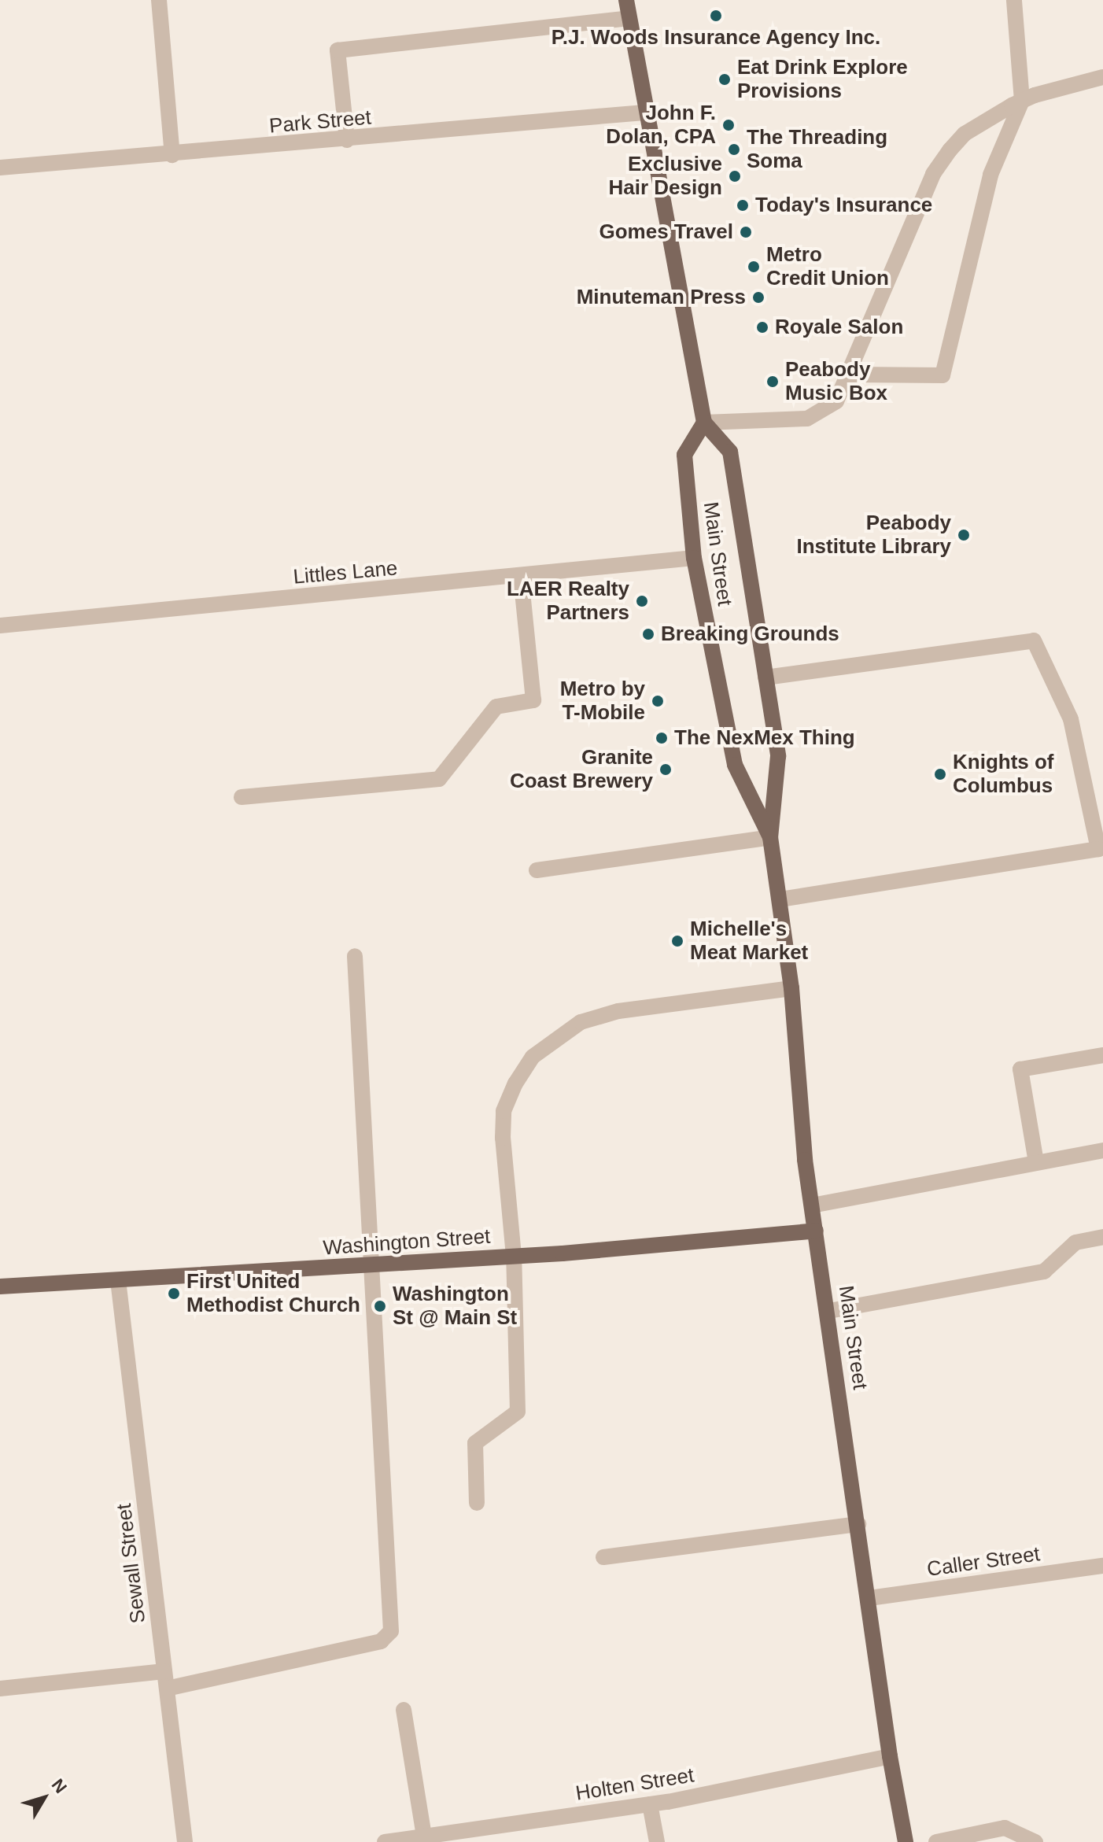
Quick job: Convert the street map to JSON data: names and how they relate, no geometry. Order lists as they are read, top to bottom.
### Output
{
  "streets": {
    "main road": ["Main Street", "Washington Street"],
    "street": [
      "Park Street",
      "Littles Lane",
      "Caller Street",
      "Sewall Street",
      "Holten Street"
    ]
  },
  "crossings": [
    ["Main Street", "Littles Lane"],
    ["Main Street", "Washington Street"],
    ["Main Street", "Caller Street"],
    ["Main Street", "Holten Street"],
    ["Washington Street", "Sewall Street"]
  ],
  "places": [
    "P.J. Woods Insurance Agency Inc.",
    "Eat Drink Explore Provisions",
    "John F. Dolan, CPA",
    "The Threading Soma",
    "Exclusive Hair Design",
    "Today's Insurance",
    "Gomes Travel",
    "Metro Credit Union",
    "Minuteman Press",
    "Royale Salon",
    "Peabody Music Box",
    "Peabody Institute Library",
    "LAER Realty Partners",
    "Breaking Grounds",
    "Metro by T-Mobile",
    "The NexMex Thing",
    "Granite Coast Brewery",
    "Knights of Columbus",
    "Michelle's Meat Market",
    "First United Methodist Church",
    "Washington St @ Main St"
  ],
  "north": "top right"
}
